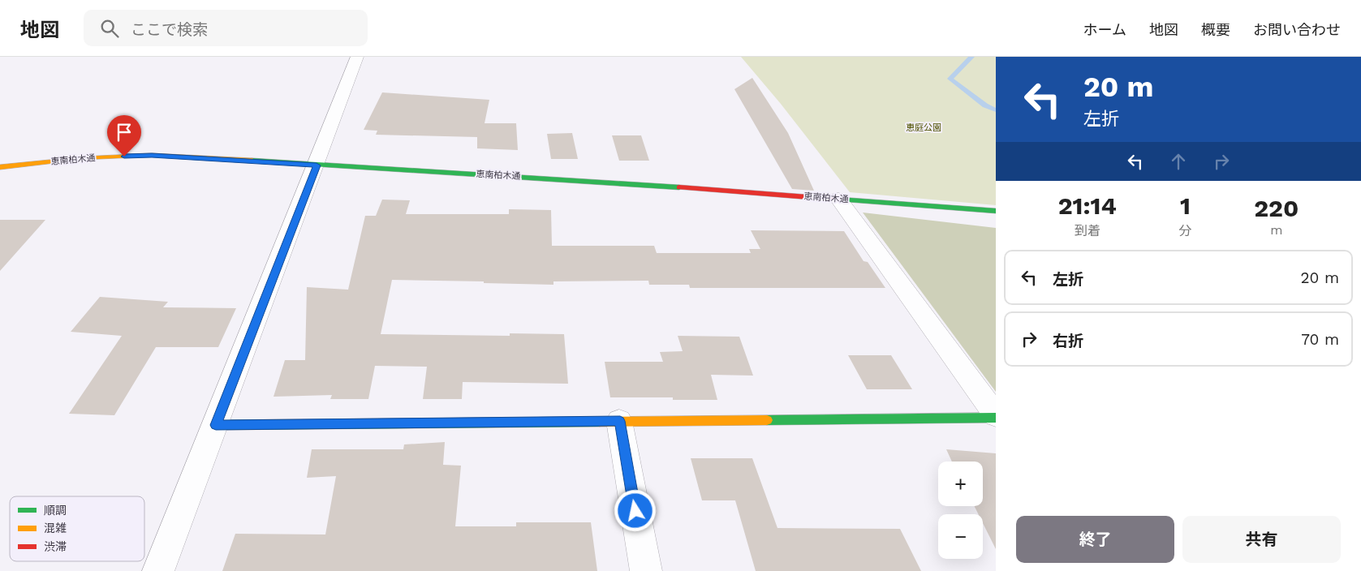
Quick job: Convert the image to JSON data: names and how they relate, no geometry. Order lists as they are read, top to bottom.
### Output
{
  "streets": {
    "street": ["恵南柏木通"]
  },
  "parks": ["恵庭公園"],
  "legend": ["順調", "混雑", "渋滞"],
  "page": {
    "header": "地図",
    "search": "ここで検索",
    "nav": [
      "ホーム",
      "地図",
      "概要",
      "お問い合わせ"
    ],
    "turn": ["20 m", "左折"],
    "eta": [
      "21:14",
      "到着",
      "1",
      "分",
      "220",
      "m"
    ],
    "list": [
      {
        "name": "左折",
        "value": "20 m"
      },
      {
        "name": "右折",
        "value": "70 m"
      }
    ],
    "map_buttons": ["+", "−"],
    "buttons": ["終了", "共有"]
  }
}
